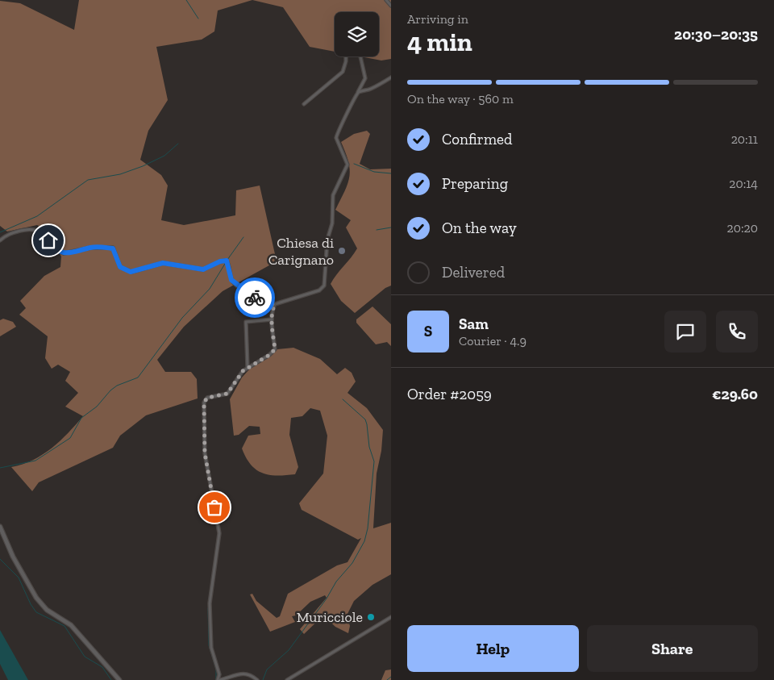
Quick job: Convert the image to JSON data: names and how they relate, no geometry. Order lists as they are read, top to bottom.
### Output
{
  "places": ["Chiesa di Carignano", "Muricciole"],
  "page": {
    "heading": ["4 min", "Arriving in", "20:30–20:35"],
    "panel": [
      "Sam",
      "Courier · 4.9",
      "Order #2059",
      "€29.60"
    ],
    "bar": "On the way · 560 m",
    "list": [
      ["Confirmed", "20:11"],
      ["Preparing", "20:14"],
      ["On the way", "20:20"],
      "Delivered"
    ],
    "round": "S",
    "buttons": ["Help", "Share"]
  }
}
